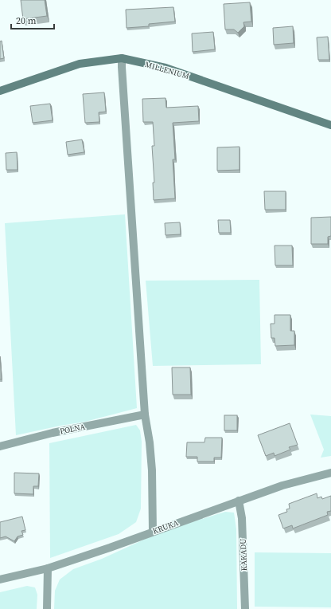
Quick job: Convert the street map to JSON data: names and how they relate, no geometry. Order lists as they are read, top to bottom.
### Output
{
  "streets": {
    "street": [
      "MILLENIUM",
      "POLNA",
      "KRUKA",
      "KAKADU"
    ]
  },
  "crossings": [
    ["KRUKA", "KAKADU"]
  ],
  "scale_bar": "20 m"
}
